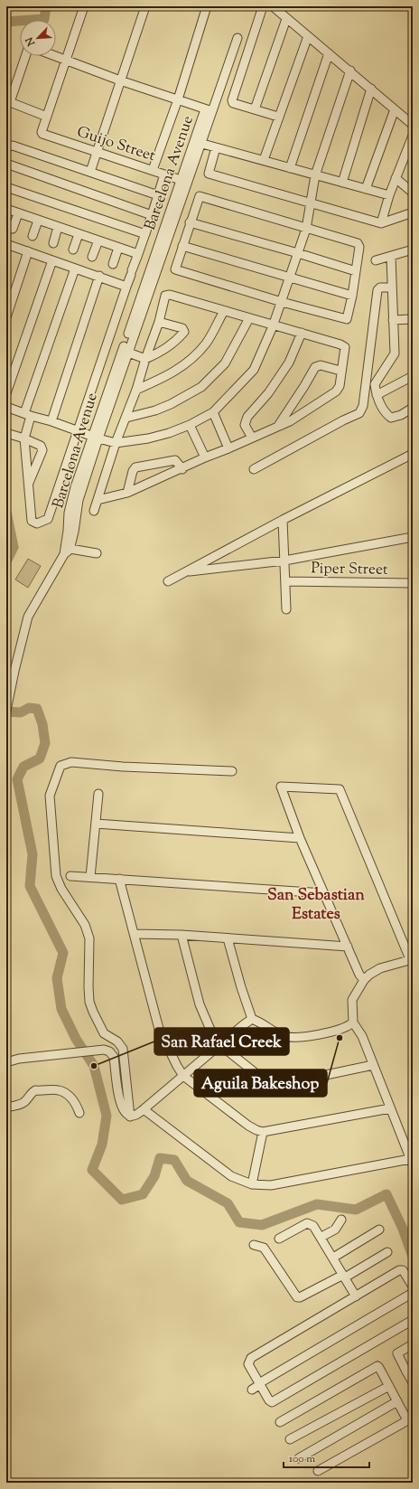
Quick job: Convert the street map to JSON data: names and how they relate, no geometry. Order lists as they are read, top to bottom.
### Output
{
  "streets": {
    "street": ["Guijo Street", "Barcelona Avenue", "Piper Street"]
  },
  "crossings": [
    ["Guijo Street", "Barcelona Avenue"]
  ],
  "districts": ["San Sebastian Estates"],
  "places": ["Aguila Bakeshop", "San Rafael Creek"],
  "scale_bar": "100 m",
  "north": "bottom left"
}
